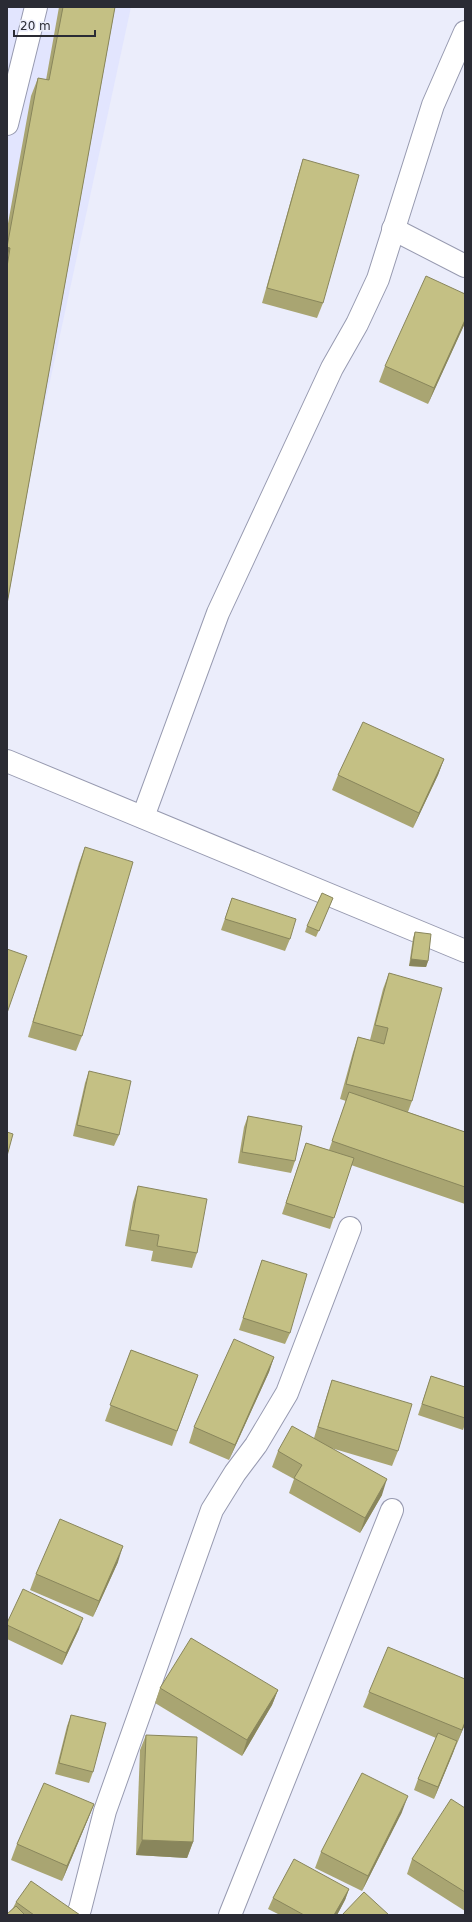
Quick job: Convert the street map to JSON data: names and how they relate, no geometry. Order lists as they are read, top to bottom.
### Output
{
  "scale_bar": "20 m"
}
